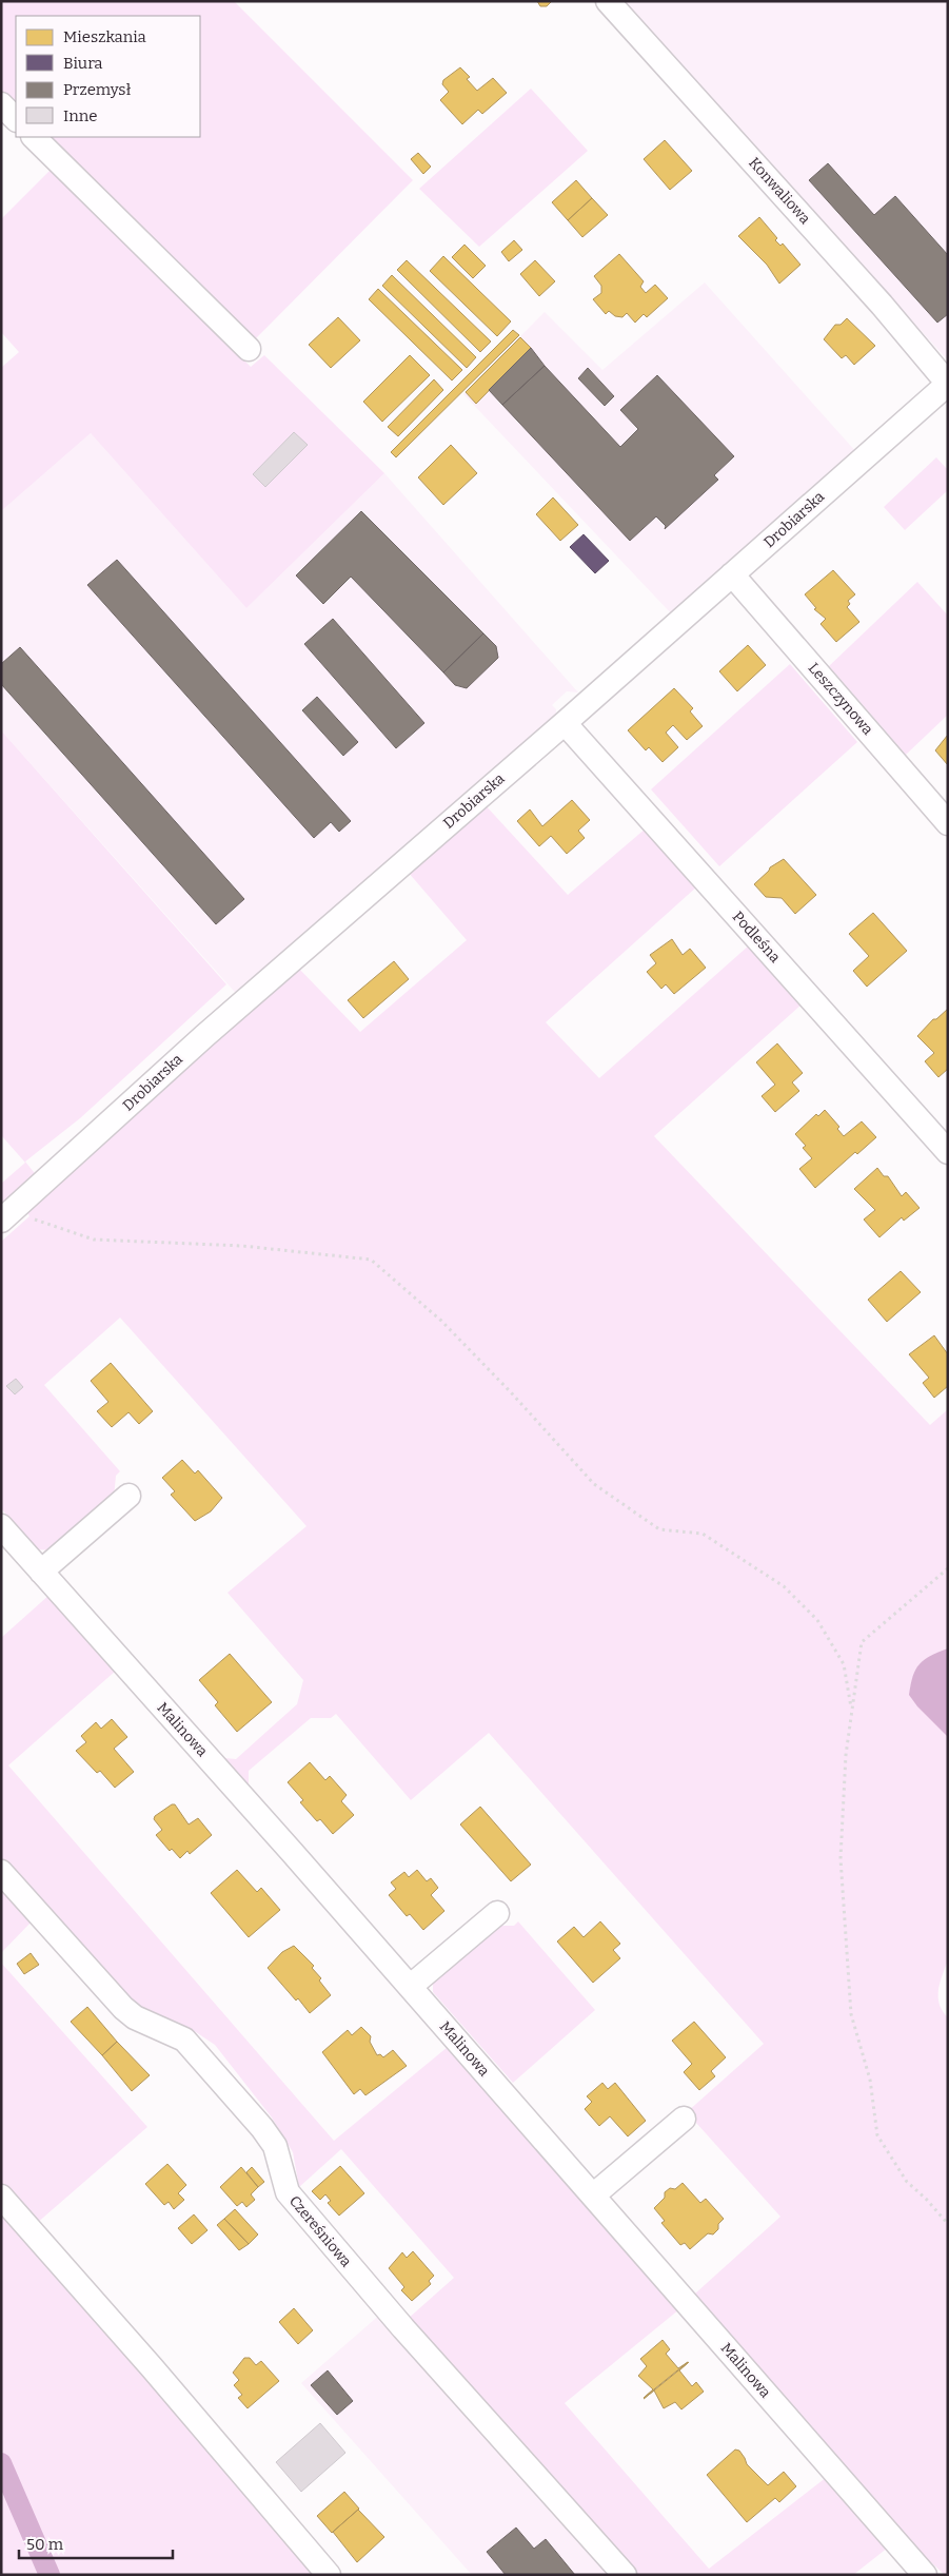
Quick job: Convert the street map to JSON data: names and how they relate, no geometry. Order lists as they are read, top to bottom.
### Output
{
  "streets": {
    "street": [
      "Konwaliowa",
      "Drobiarska",
      "Leszczynowa",
      "Podleśna",
      "Malinowa",
      "Czereśniowa"
    ]
  },
  "crossings": [
    ["Konwaliowa", "Drobiarska"],
    ["Drobiarska", "Leszczynowa"],
    ["Drobiarska", "Podleśna"]
  ],
  "legend": [
    "Mieszkania",
    "Biura",
    "Przemysł",
    "Inne"
  ],
  "scale_bar": "50 m"
}
